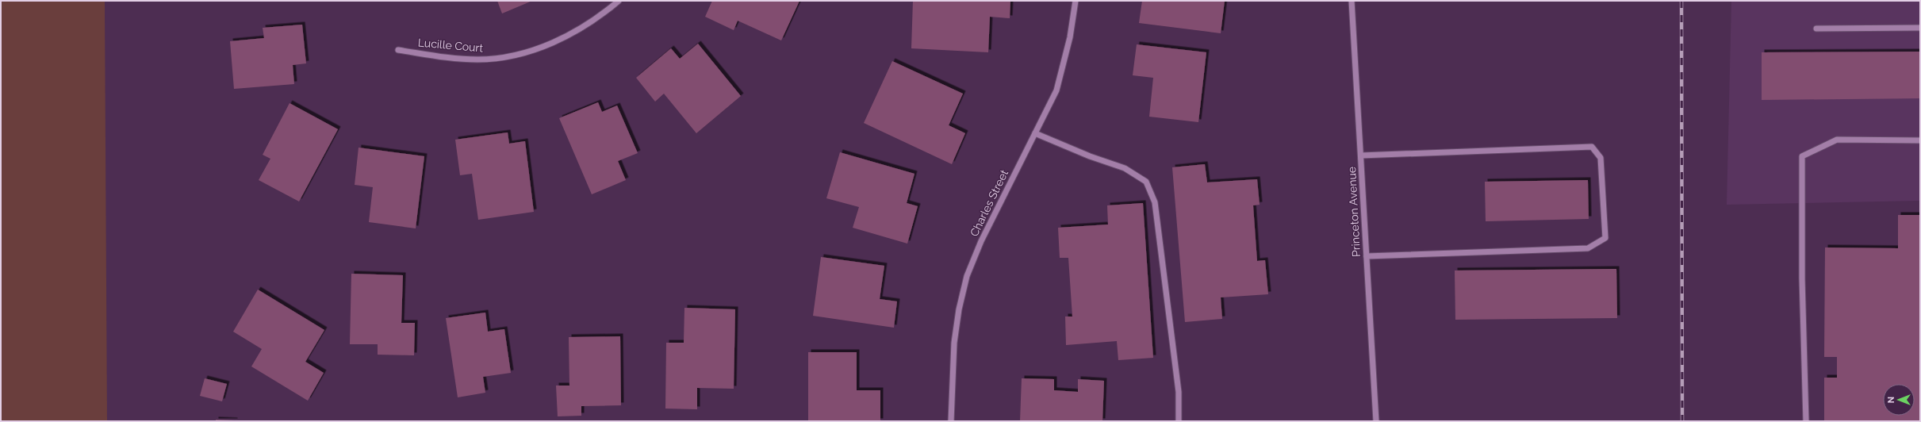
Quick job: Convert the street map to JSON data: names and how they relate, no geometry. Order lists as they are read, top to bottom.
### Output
{
  "streets": {
    "street": ["Lucille Court", "Charles Street", "Princeton Avenue"]
  },
  "north": "left"
}
